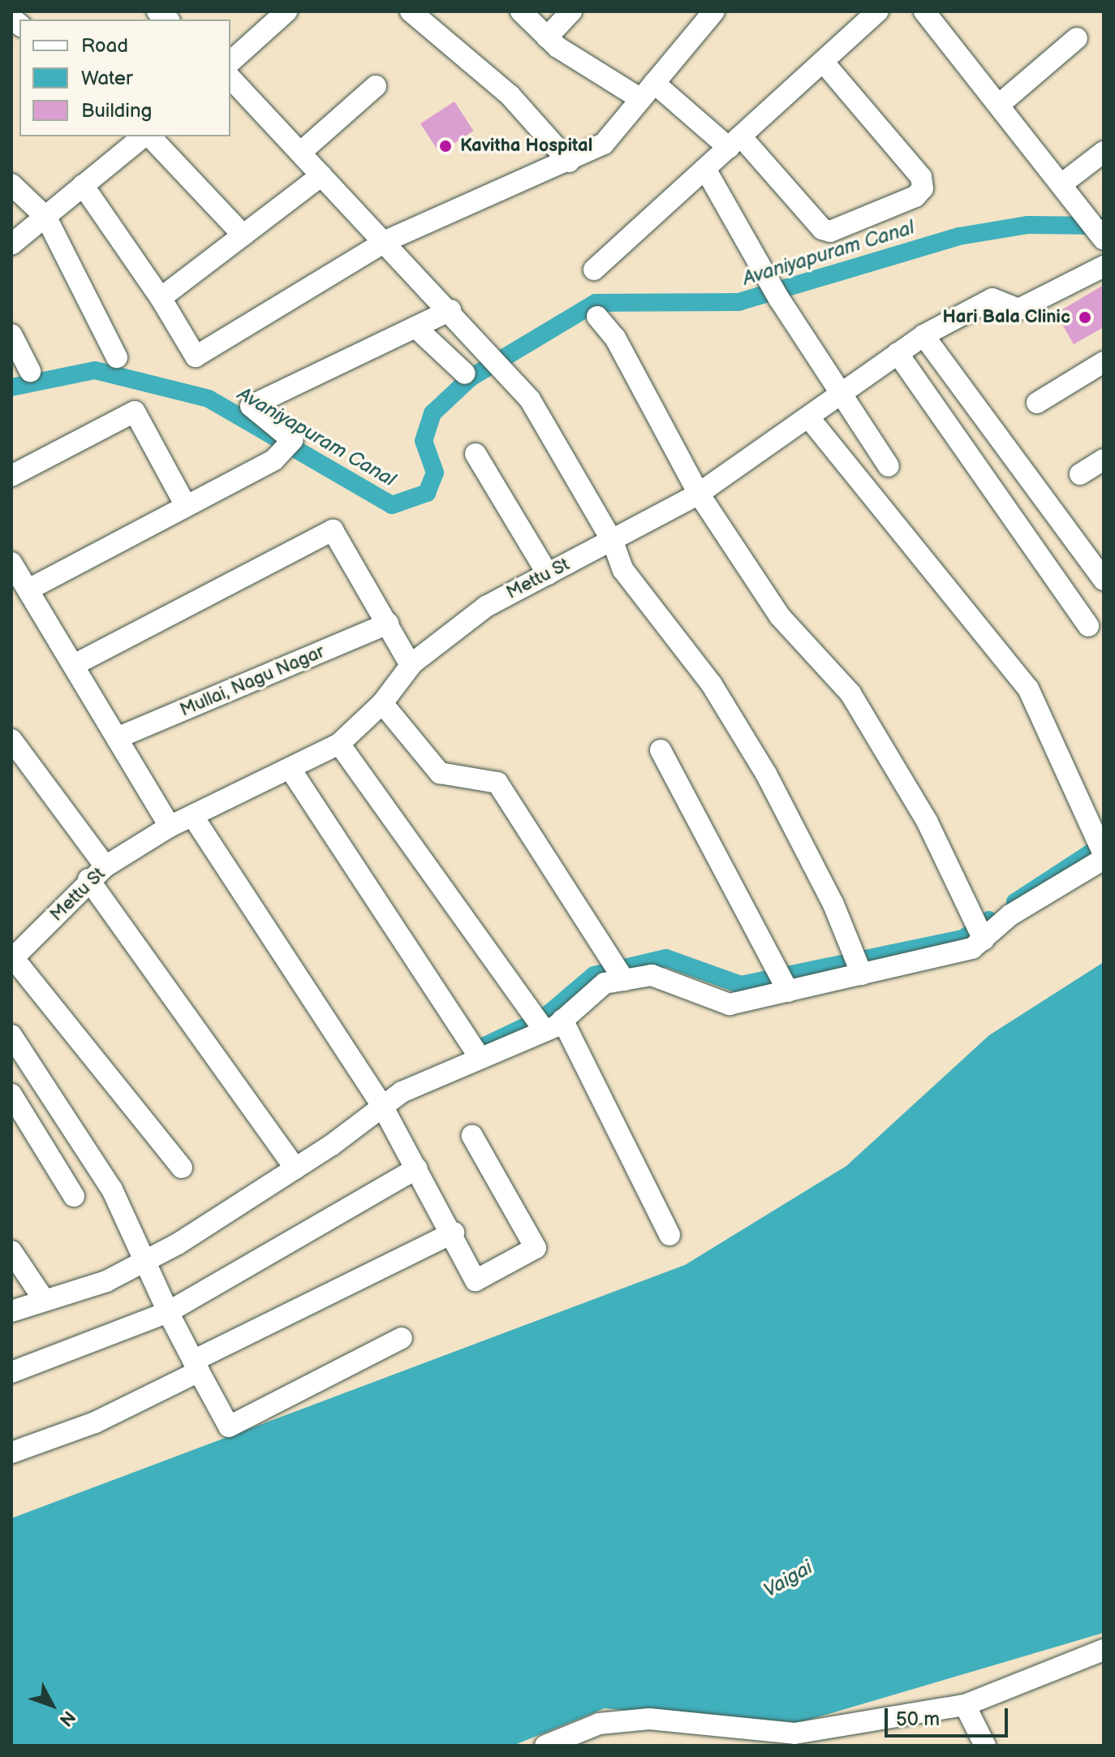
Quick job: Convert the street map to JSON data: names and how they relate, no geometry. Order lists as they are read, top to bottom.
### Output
{
  "streets": {
    "street": ["Mettu St", "Mullai, Nagu Nagar"]
  },
  "water": ["Avaniyapuram Canal", "Vaigai"],
  "places": ["Kavitha Hospital", "Hari Bala Clinic"],
  "legend": ["Road", "Water", "Building"],
  "scale_bar": "50 m",
  "north": "bottom right"
}
